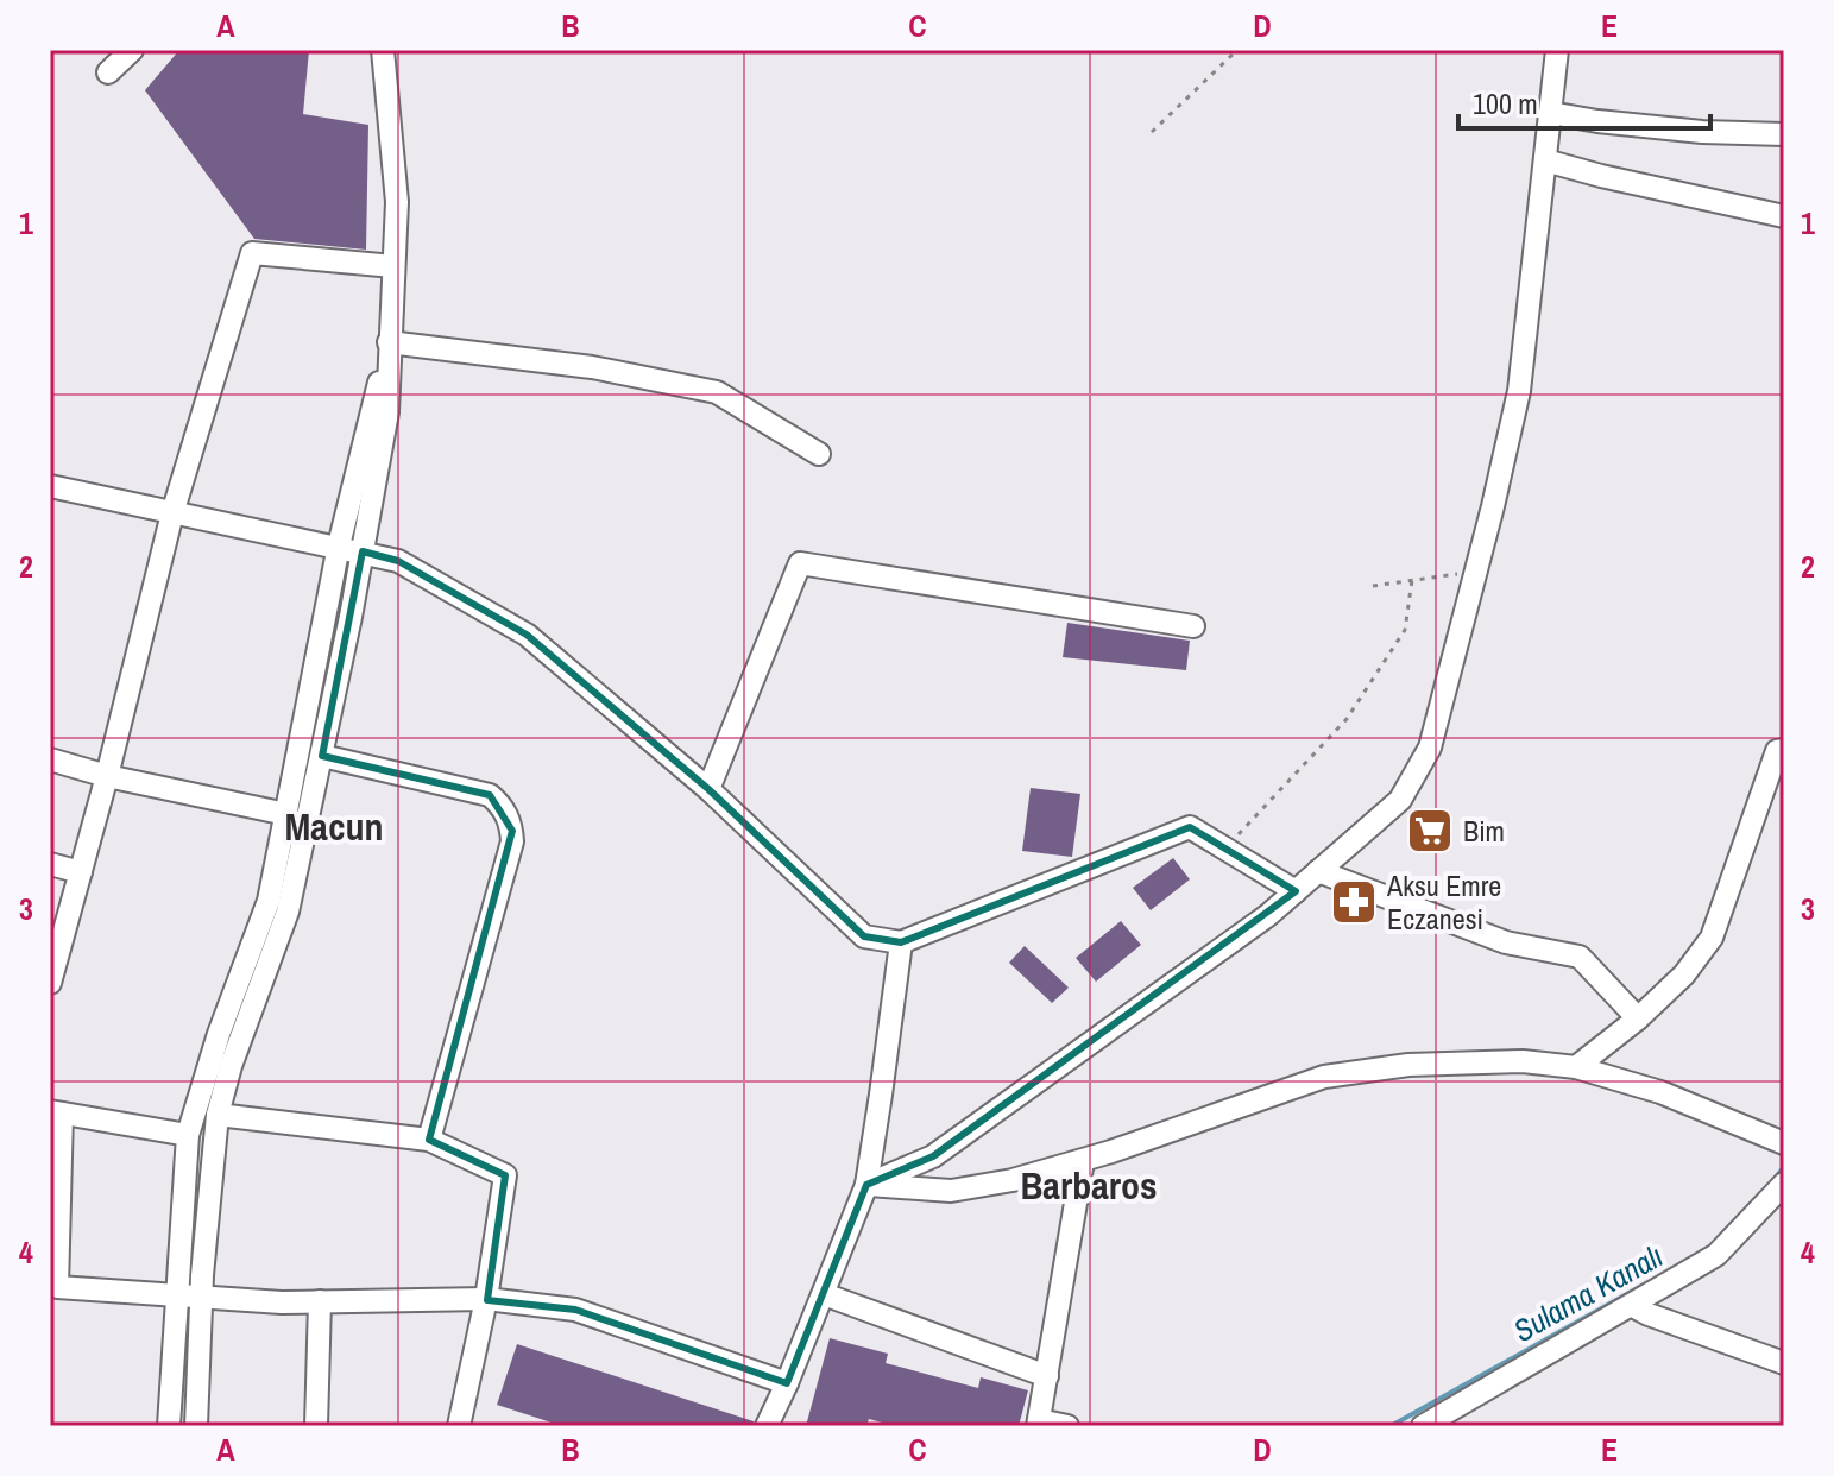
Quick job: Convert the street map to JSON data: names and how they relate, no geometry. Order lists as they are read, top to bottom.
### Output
{
  "districts": ["Macun", "Barbaros"],
  "water": ["Sulama Kanalı"],
  "places": {
    "supermarket": ["Bim"],
    "pharmacy": ["Aksu Emre Eczanesi"]
  },
  "scale_bar": "100 m",
  "grid": {
    "columns": [
      "A",
      "B",
      "C",
      "D",
      "E"
    ],
    "rows": [
      "1",
      "2",
      "3",
      "4"
    ]
  }
}
